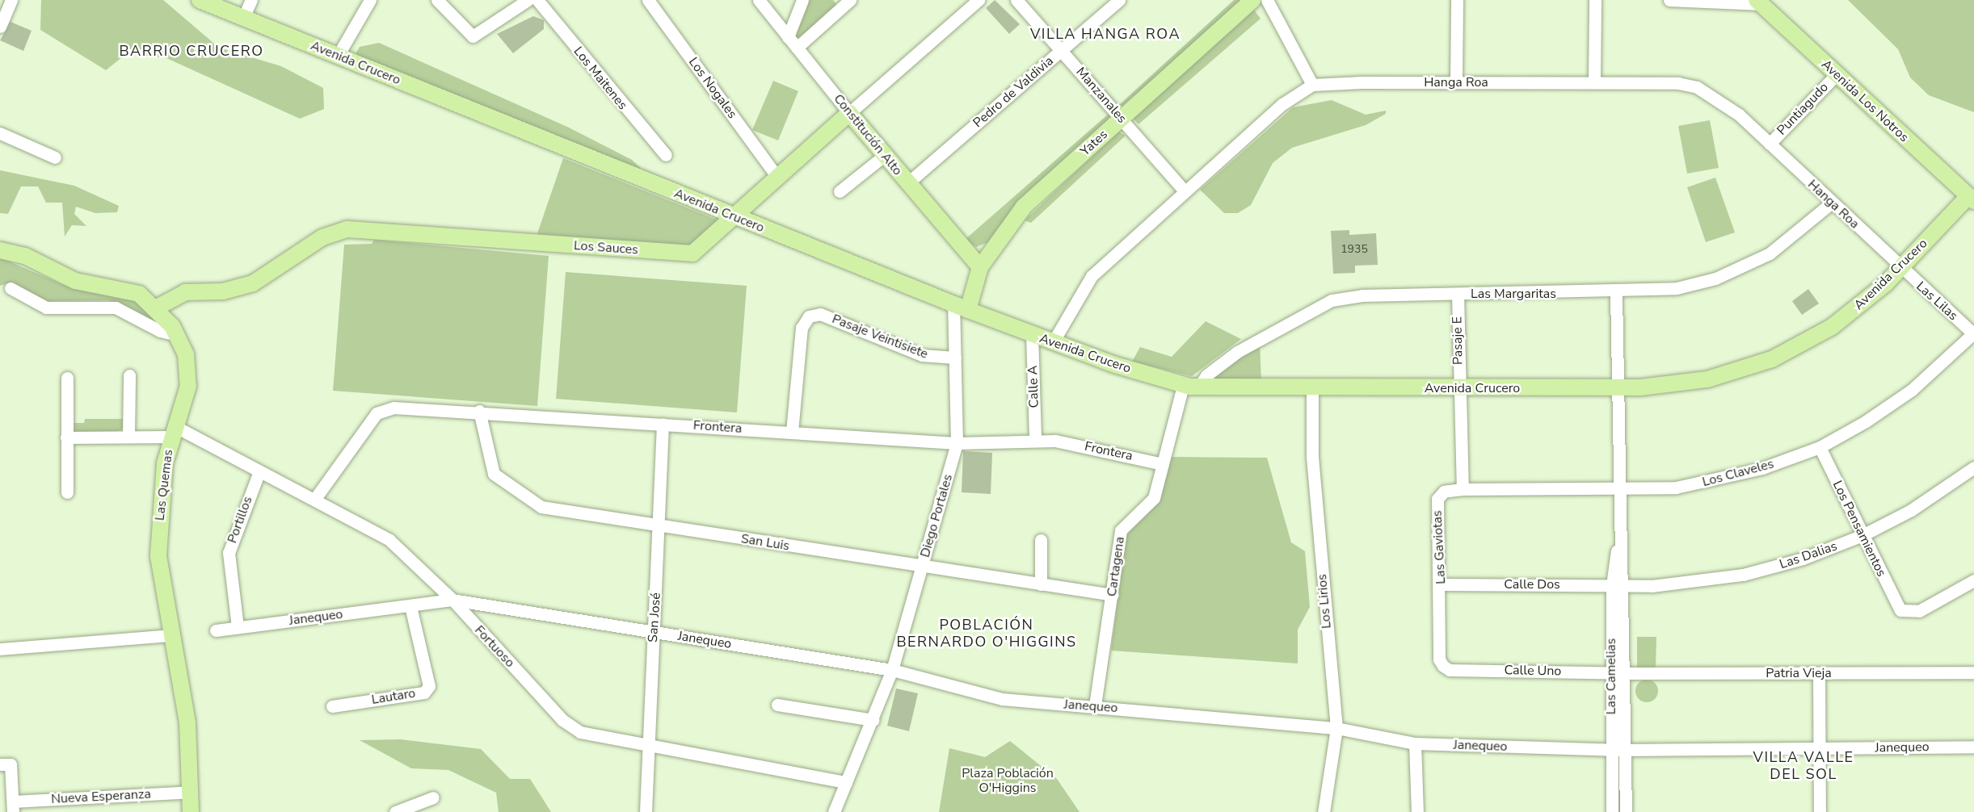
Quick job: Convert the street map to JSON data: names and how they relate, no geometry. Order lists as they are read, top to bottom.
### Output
{
  "streets": {
    "main road": [
      "Avenida Crucero",
      "Avenida Los Notros",
      "Constitución Alto",
      "Yates",
      "Los Sauces",
      "Las Quemas"
    ],
    "street": [
      "Los Maitenes",
      "Hanga Roa",
      "Los Nogales",
      "Pedro de Valdivia",
      "Manzanales",
      "Puntiagudo",
      "Las Margaritas",
      "Las Lilas",
      "Pasaje Veintisiete",
      "Pasaje E",
      "Calle A",
      "Frontera",
      "Los Claveles",
      "Diego Portales",
      "Portillos",
      "Los Pensamientos",
      "San Luis",
      "Las Gaviotas",
      "Las Dalias",
      "Cartagena",
      "Calle Dos",
      "Los Lirios",
      "Janequeo",
      "San José",
      "Fortuoso",
      "Calle Uno",
      "Patria Vieja",
      "Las Camelias",
      "Lautaro",
      "Nueva Esperanza"
    ]
  },
  "crossings": [
    ["Avenida Crucero", "Hanga Roa"],
    ["Avenida Crucero", "Avenida Los Notros"],
    ["Avenida Crucero", "Yates"],
    ["Avenida Crucero", "Los Sauces"],
    ["Avenida Crucero", "Las Margaritas"],
    ["Avenida Crucero", "Las Lilas"],
    ["Avenida Crucero", "Pasaje E"],
    ["Avenida Crucero", "Calle A"],
    ["Avenida Crucero", "Diego Portales"],
    ["Avenida Crucero", "Cartagena"],
    ["Avenida Crucero", "Los Lirios"],
    ["Avenida Crucero", "Las Camelias"],
    ["Hanga Roa", "Puntiagudo"],
    ["Hanga Roa", "Las Margaritas"],
    ["Hanga Roa", "Las Lilas"],
    ["Los Nogales", "Los Sauces"],
    ["Pedro de Valdivia", "Manzanales"],
    ["Pedro de Valdivia", "Constitución Alto"],
    ["Manzanales", "Yates"],
    ["Avenida Los Notros", "Puntiagudo"],
    ["Constitución Alto", "Yates"],
    ["Constitución Alto", "Los Sauces"],
    ["Yates", "Diego Portales"],
    ["Los Sauces", "Las Quemas"],
    ["Las Margaritas", "Pasaje E"],
    ["Las Margaritas", "Cartagena"],
    ["Las Margaritas", "Las Camelias"],
    ["Las Lilas", "Los Claveles"],
    ["Pasaje Veintisiete", "Frontera"],
    ["Pasaje Veintisiete", "Diego Portales"],
    ["Calle A", "Frontera"],
    ["Frontera", "Diego Portales"],
    ["Frontera", "San Luis"],
    ["Frontera", "Cartagena"],
    ["Frontera", "San José"],
    ["Frontera", "Fortuoso"],
    ["Los Claveles", "Los Pensamientos"],
    ["Los Claveles", "Las Gaviotas"],
    ["Los Claveles", "Las Camelias"],
    ["Las Quemas", "Fortuoso"],
    ["Las Quemas", "Nueva Esperanza"],
    ["Diego Portales", "San Luis"],
    ["Diego Portales", "Janequeo"],
    ["Diego Portales", "Fortuoso"],
    ["Portillos", "Janequeo"],
    ["Portillos", "Fortuoso"],
    ["Los Pensamientos", "Las Dalias"],
    ["San Luis", "Cartagena"],
    ["San Luis", "San José"],
    ["Las Gaviotas", "Calle Dos"],
    ["Las Gaviotas", "Calle Uno"],
    ["Las Dalias", "Calle Dos"],
    ["Las Dalias", "Las Camelias"],
    ["Cartagena", "Janequeo"],
    ["Calle Dos", "Las Camelias"],
    ["Los Lirios", "Janequeo"],
    ["Janequeo", "San José"],
    ["Janequeo", "Fortuoso"],
    ["Janequeo", "Las Camelias"],
    ["Janequeo", "Lautaro"],
    ["San José", "Fortuoso"],
    ["Calle Uno", "Patria Vieja"],
    ["Calle Uno", "Las Camelias"],
    ["Patria Vieja", "Las Camelias"]
  ],
  "districts": [
    "VILLA HANGA ROA",
    "BARRIO CRUCERO",
    "POBLACIÓN BERNARDO O'HIGGINS",
    "VILLA VALLE DEL SOL"
  ],
  "parks": ["Plaza Población O'Higgins"],
  "house_numbers": ["1935"]
}
